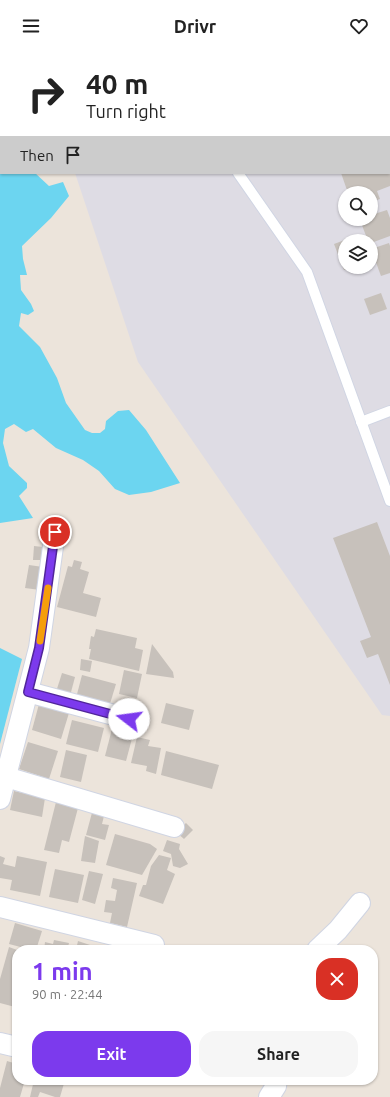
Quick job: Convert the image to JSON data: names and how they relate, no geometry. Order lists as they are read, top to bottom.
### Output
{
  "page": {
    "header": "Drivr",
    "turn": ["40 m", "Turn right"],
    "then": "Then",
    "heading": ["1 min", "90 m · 22:44"],
    "buttons": ["Exit", "Share"]
  }
}
